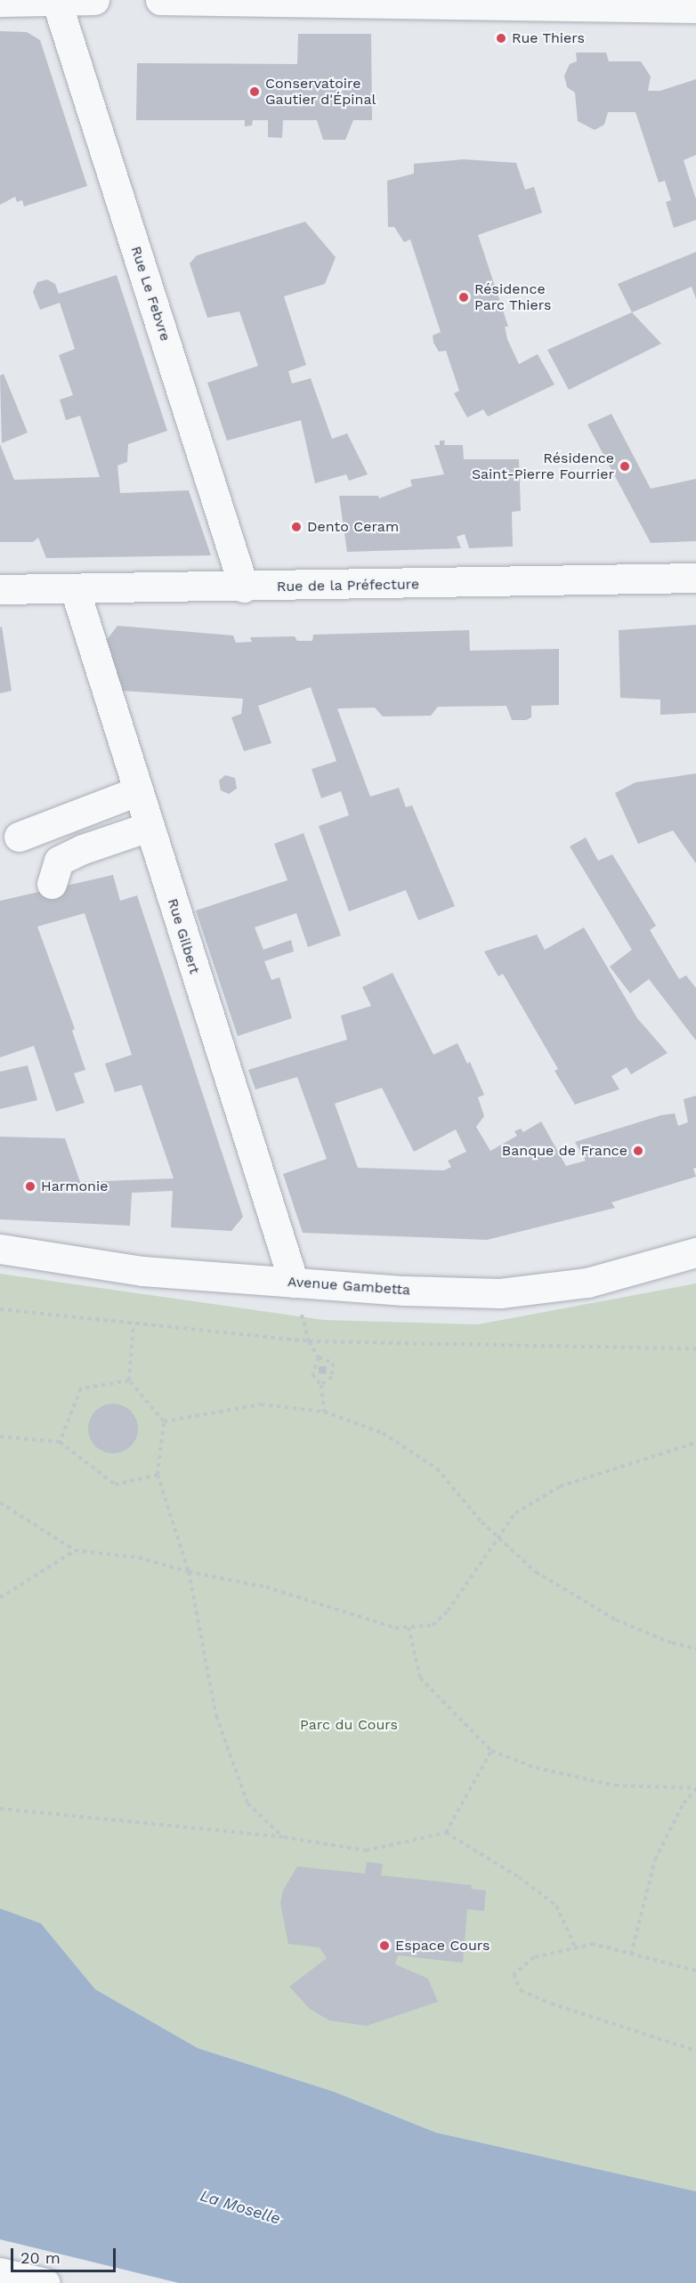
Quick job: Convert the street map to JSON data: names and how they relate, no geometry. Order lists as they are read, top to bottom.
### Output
{
  "streets": {
    "street": [
      "Rue Le Febvre",
      "Rue de la Préfecture",
      "Rue Gilbert",
      "Avenue Gambetta"
    ]
  },
  "crossings": [
    ["Rue Le Febvre", "Rue de la Préfecture"],
    ["Rue de la Préfecture", "Rue Gilbert"],
    ["Rue Gilbert", "Avenue Gambetta"]
  ],
  "water": ["La Moselle"],
  "parks": ["Parc du Cours"],
  "places": [
    "Rue Thiers",
    "Conservatoire Gautier d'Épinal",
    "Résidence Parc Thiers",
    "Résidence Saint-Pierre Fourrier",
    "Dento Ceram",
    "Banque de France",
    "Harmonie",
    "Espace Cours"
  ],
  "scale_bar": "20 m"
}
